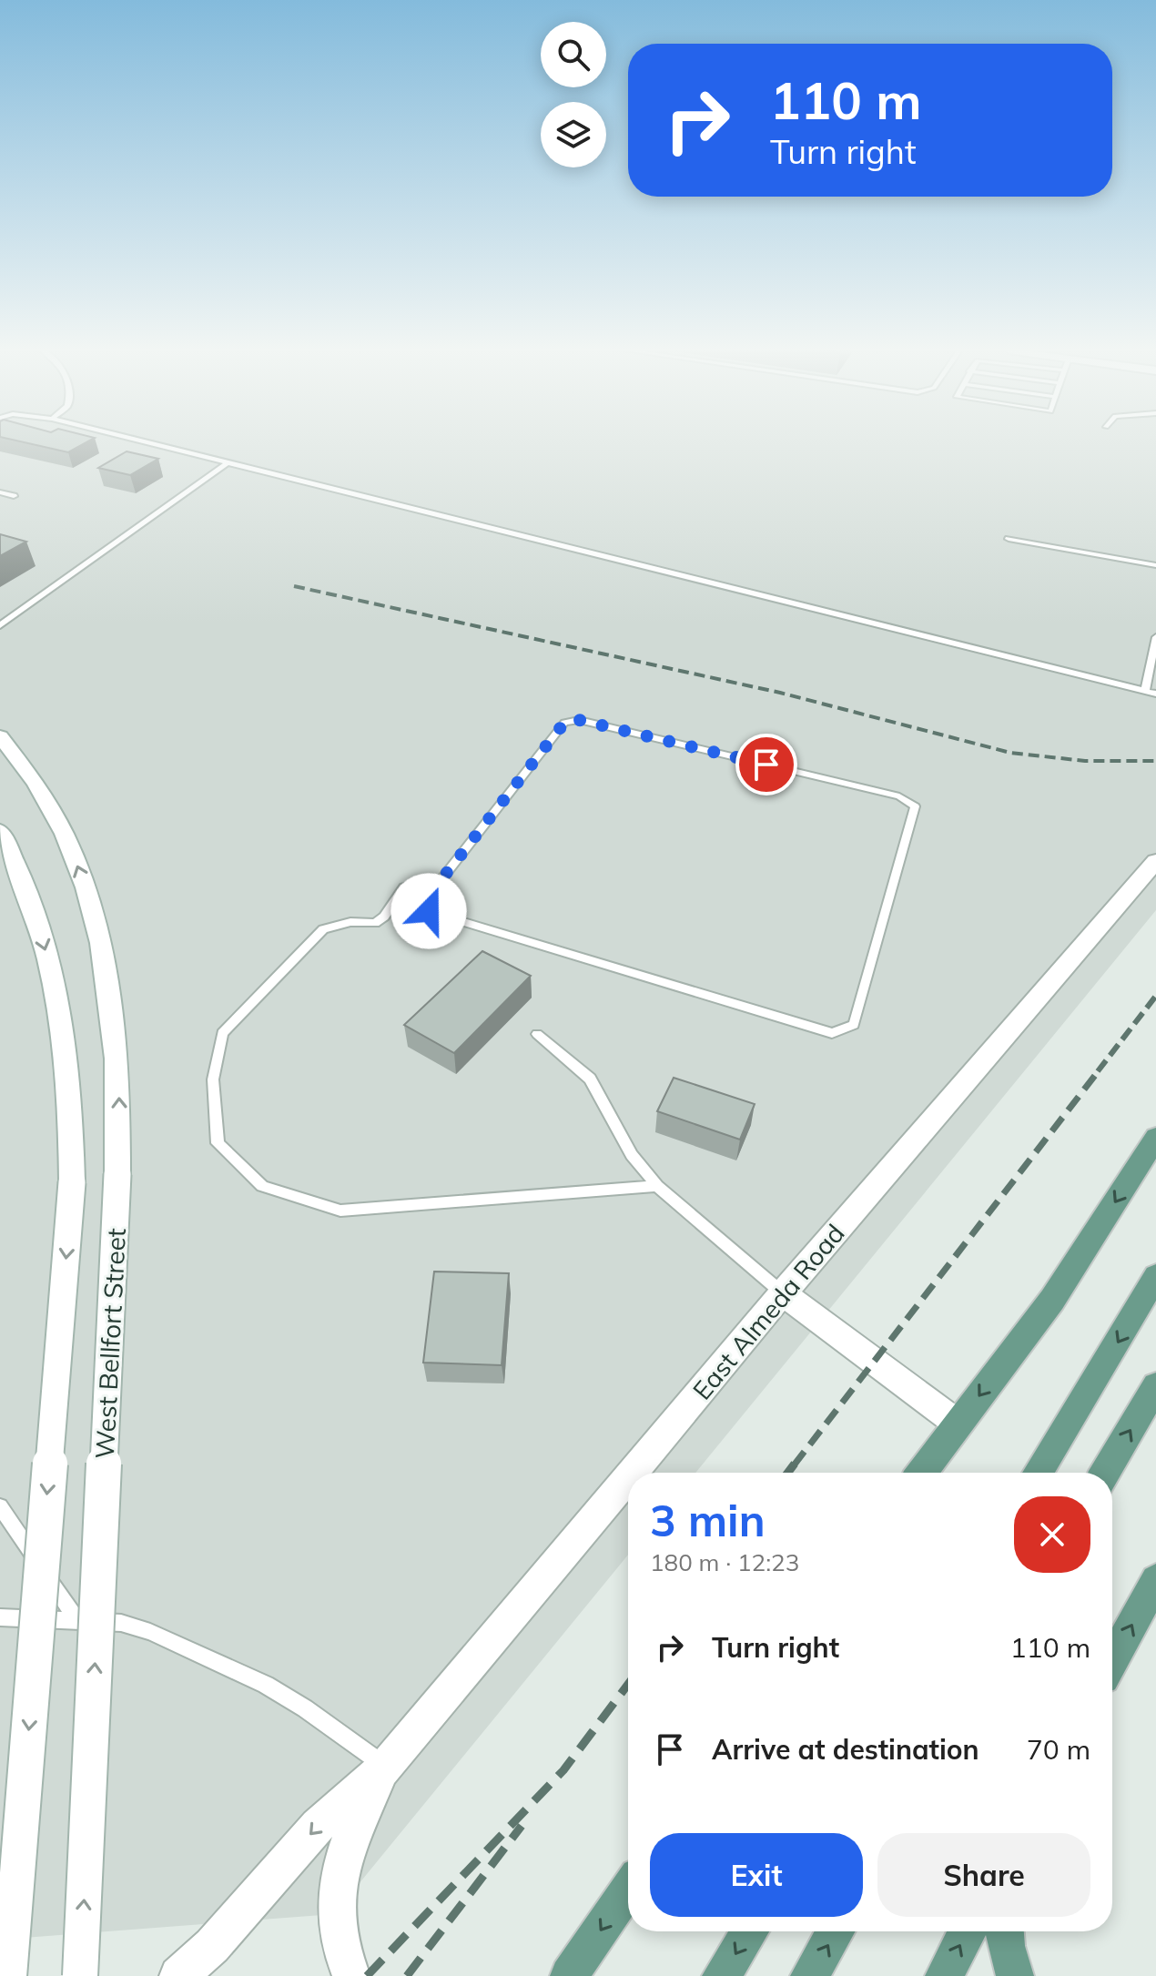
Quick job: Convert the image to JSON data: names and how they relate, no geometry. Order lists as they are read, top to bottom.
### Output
{
  "streets": {
    "main road": ["East Almeda Road", "West Bellfort Street"]
  },
  "page": {
    "turn": ["110 m", "Turn right"],
    "heading": ["3 min", "180 m · 12:23"],
    "list": [
      {
        "name": "Turn right",
        "value": "110 m"
      },
      {
        "name": "Arrive at destination",
        "value": "70 m"
      }
    ],
    "buttons": ["Exit", "Share"]
  }
}
